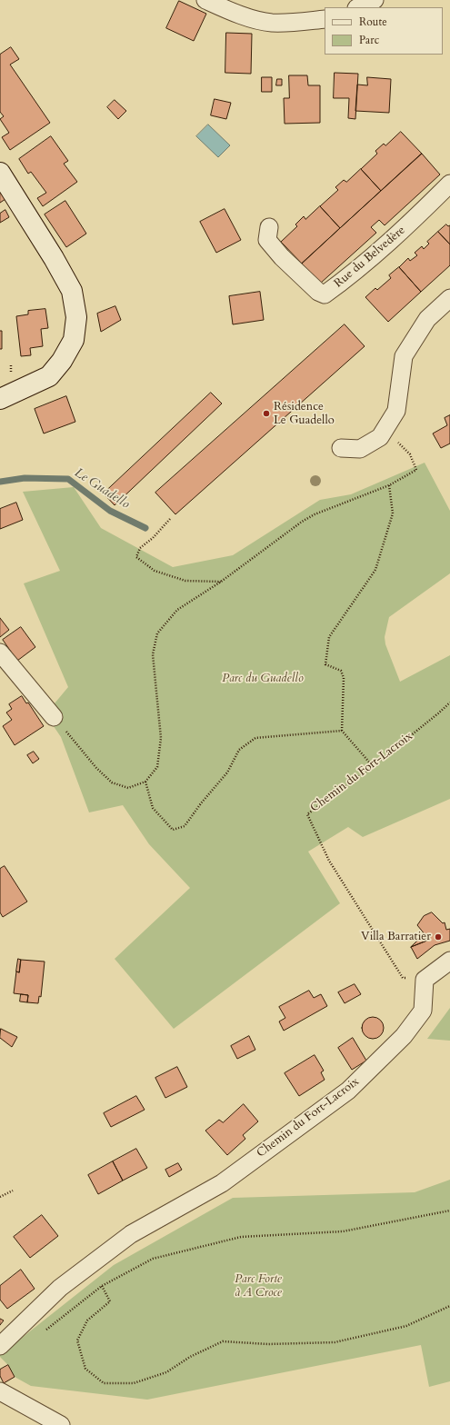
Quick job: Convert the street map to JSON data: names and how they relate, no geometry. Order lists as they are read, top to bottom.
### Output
{
  "streets": {
    "street": ["Rue du Belvedère", "Chemin du Fort-Lacroix"]
  },
  "water": ["Le Guadello"],
  "parks": ["Parc du Guadello", "Parc Forte à A Croce"],
  "places": ["Résidence Le Guadello", "Villa Barratier"],
  "legend": ["Route", "Parc"]
}
